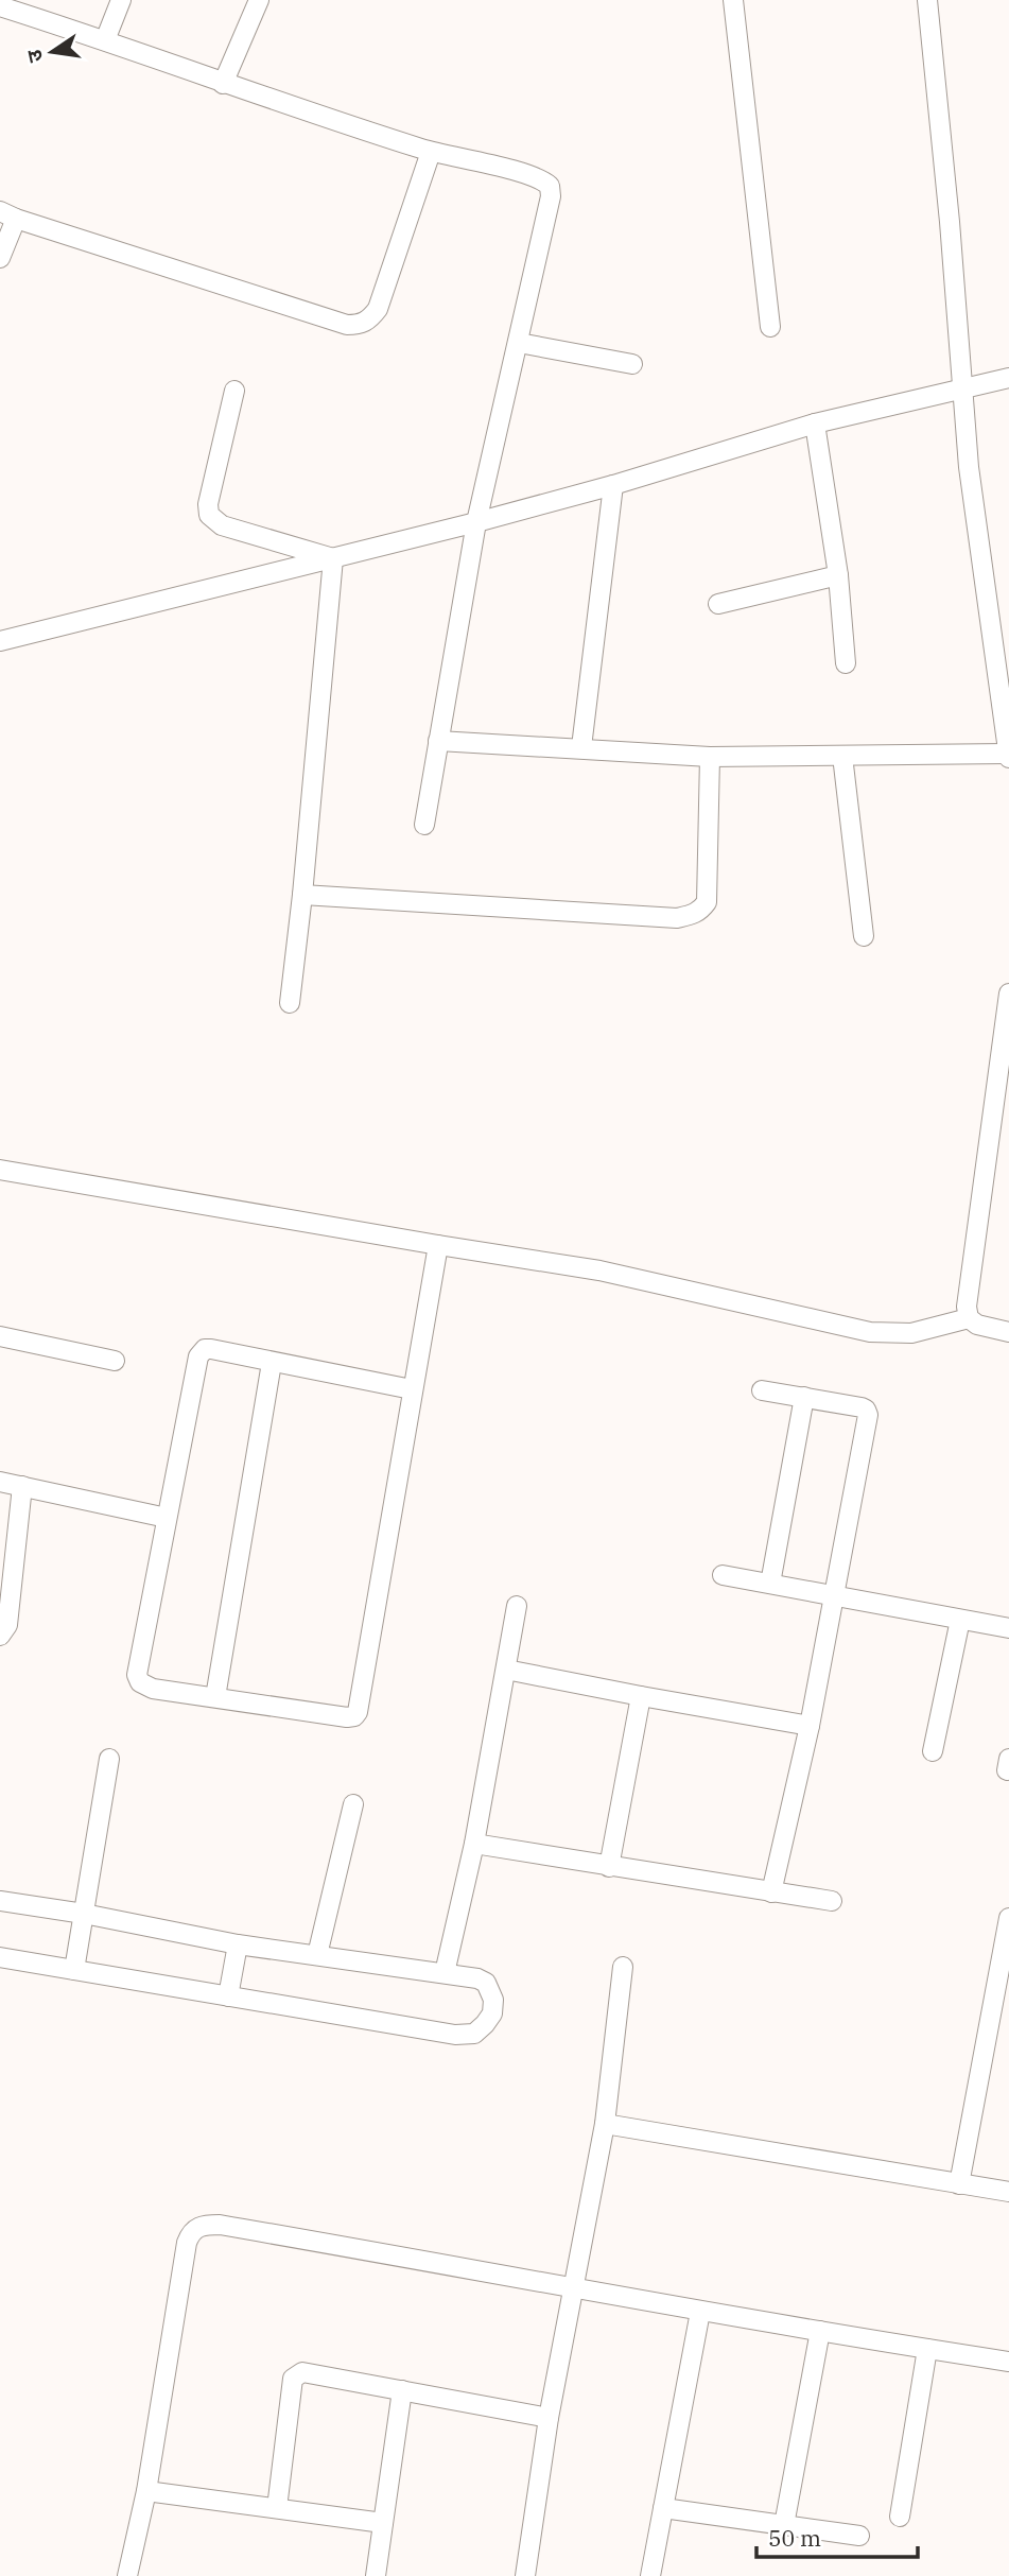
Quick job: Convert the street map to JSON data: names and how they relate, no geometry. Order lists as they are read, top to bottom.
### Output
{
  "scale_bar": "50 m",
  "north": "left"
}
